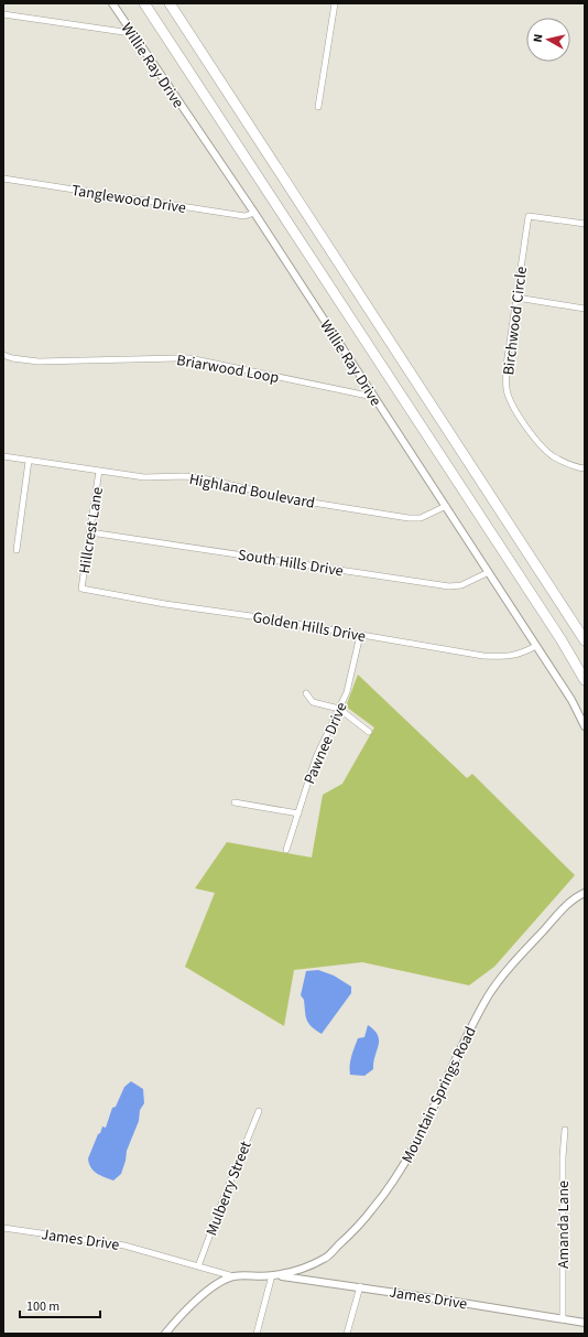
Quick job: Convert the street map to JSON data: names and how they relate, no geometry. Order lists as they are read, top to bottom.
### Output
{
  "streets": {
    "street": [
      "Willie Ray Drive",
      "Tanglewood Drive",
      "Birchwood Circle",
      "Briarwood Loop",
      "Highland Boulevard",
      "Hillcrest Lane",
      "South Hills Drive",
      "Golden Hills Drive",
      "Pawnee Drive",
      "Mountain Springs Road",
      "Mulberry Street",
      "Amanda Lane",
      "James Drive"
    ]
  },
  "crossings": [
    ["Willie Ray Drive", "Tanglewood Drive"],
    ["Willie Ray Drive", "Briarwood Loop"],
    ["Willie Ray Drive", "Highland Boulevard"],
    ["Willie Ray Drive", "South Hills Drive"],
    ["Willie Ray Drive", "Golden Hills Drive"],
    ["Highland Boulevard", "Hillcrest Lane"],
    ["Hillcrest Lane", "South Hills Drive"],
    ["Hillcrest Lane", "Golden Hills Drive"],
    ["Golden Hills Drive", "Pawnee Drive"],
    ["Mountain Springs Road", "James Drive"],
    ["Mulberry Street", "James Drive"],
    ["Amanda Lane", "James Drive"]
  ],
  "scale_bar": "100 m",
  "north": "left"
}
